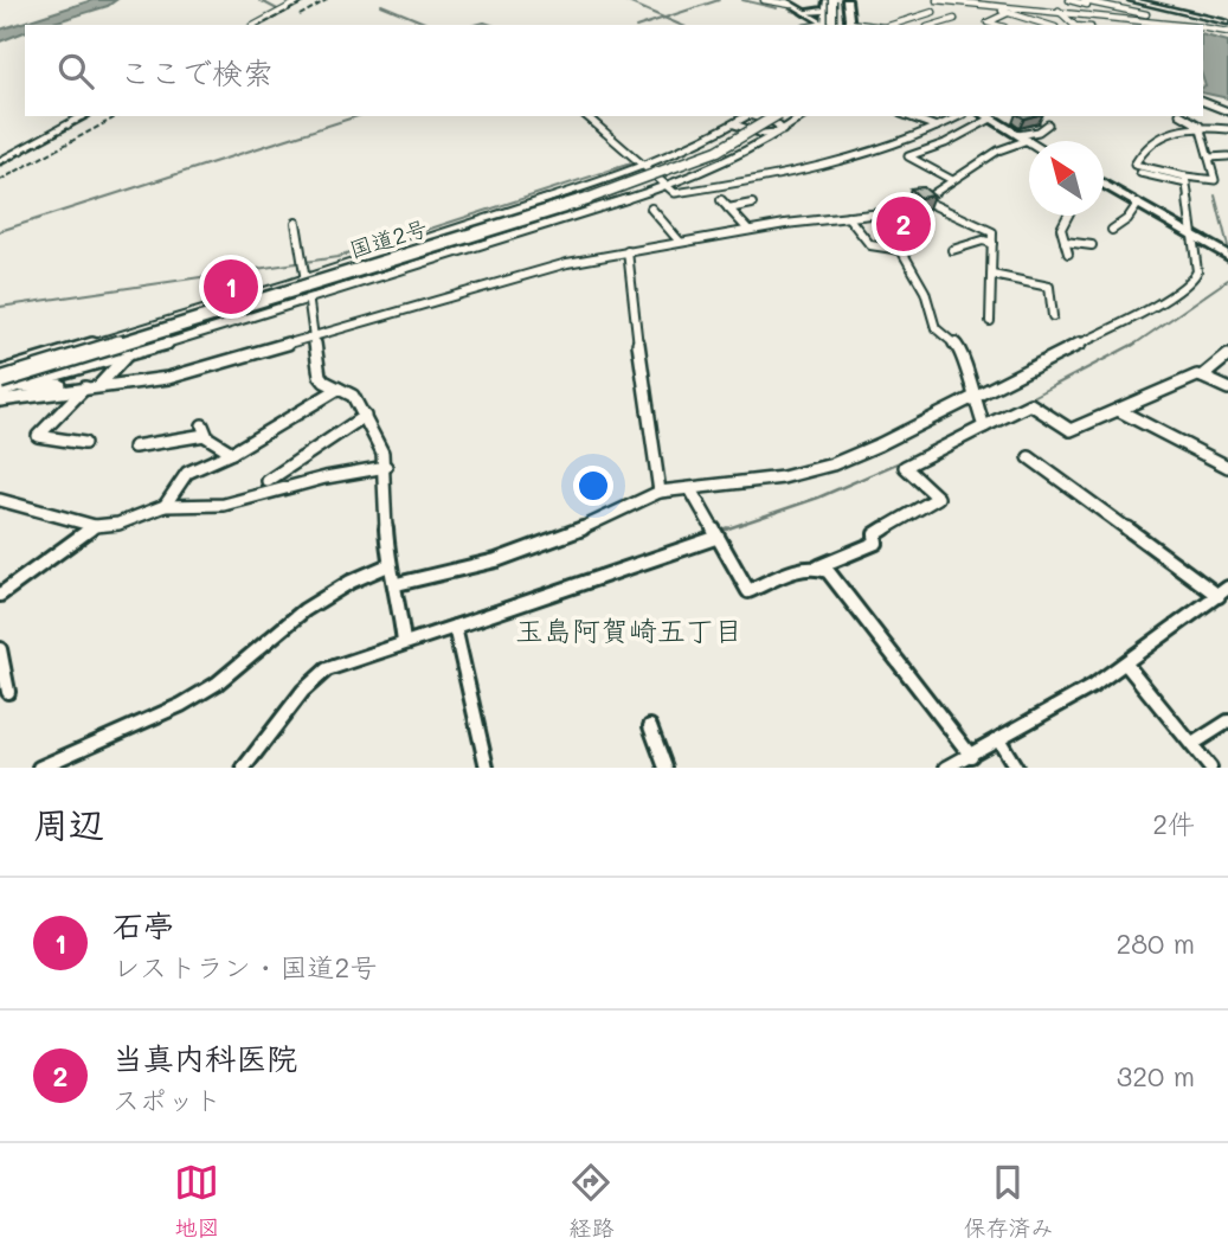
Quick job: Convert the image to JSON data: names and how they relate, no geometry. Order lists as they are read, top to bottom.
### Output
{
  "streets": {
    "main road": ["国道2号"]
  },
  "districts": ["玉島阿賀崎五丁目"],
  "north": "top left",
  "page": {
    "search": "ここで検索",
    "pins": ["2", "1"],
    "heading": ["周辺", "2件"],
    "list": [
      {
        "mark": "1",
        "name": "石亭",
        "note": "レストラン · 国道2号",
        "value": "280 m"
      },
      {
        "mark": "2",
        "name": "当真内科医院",
        "note": "スポット",
        "value": "320 m"
      }
    ],
    "nav": ["地図", "経路", "保存済み"]
  }
}
